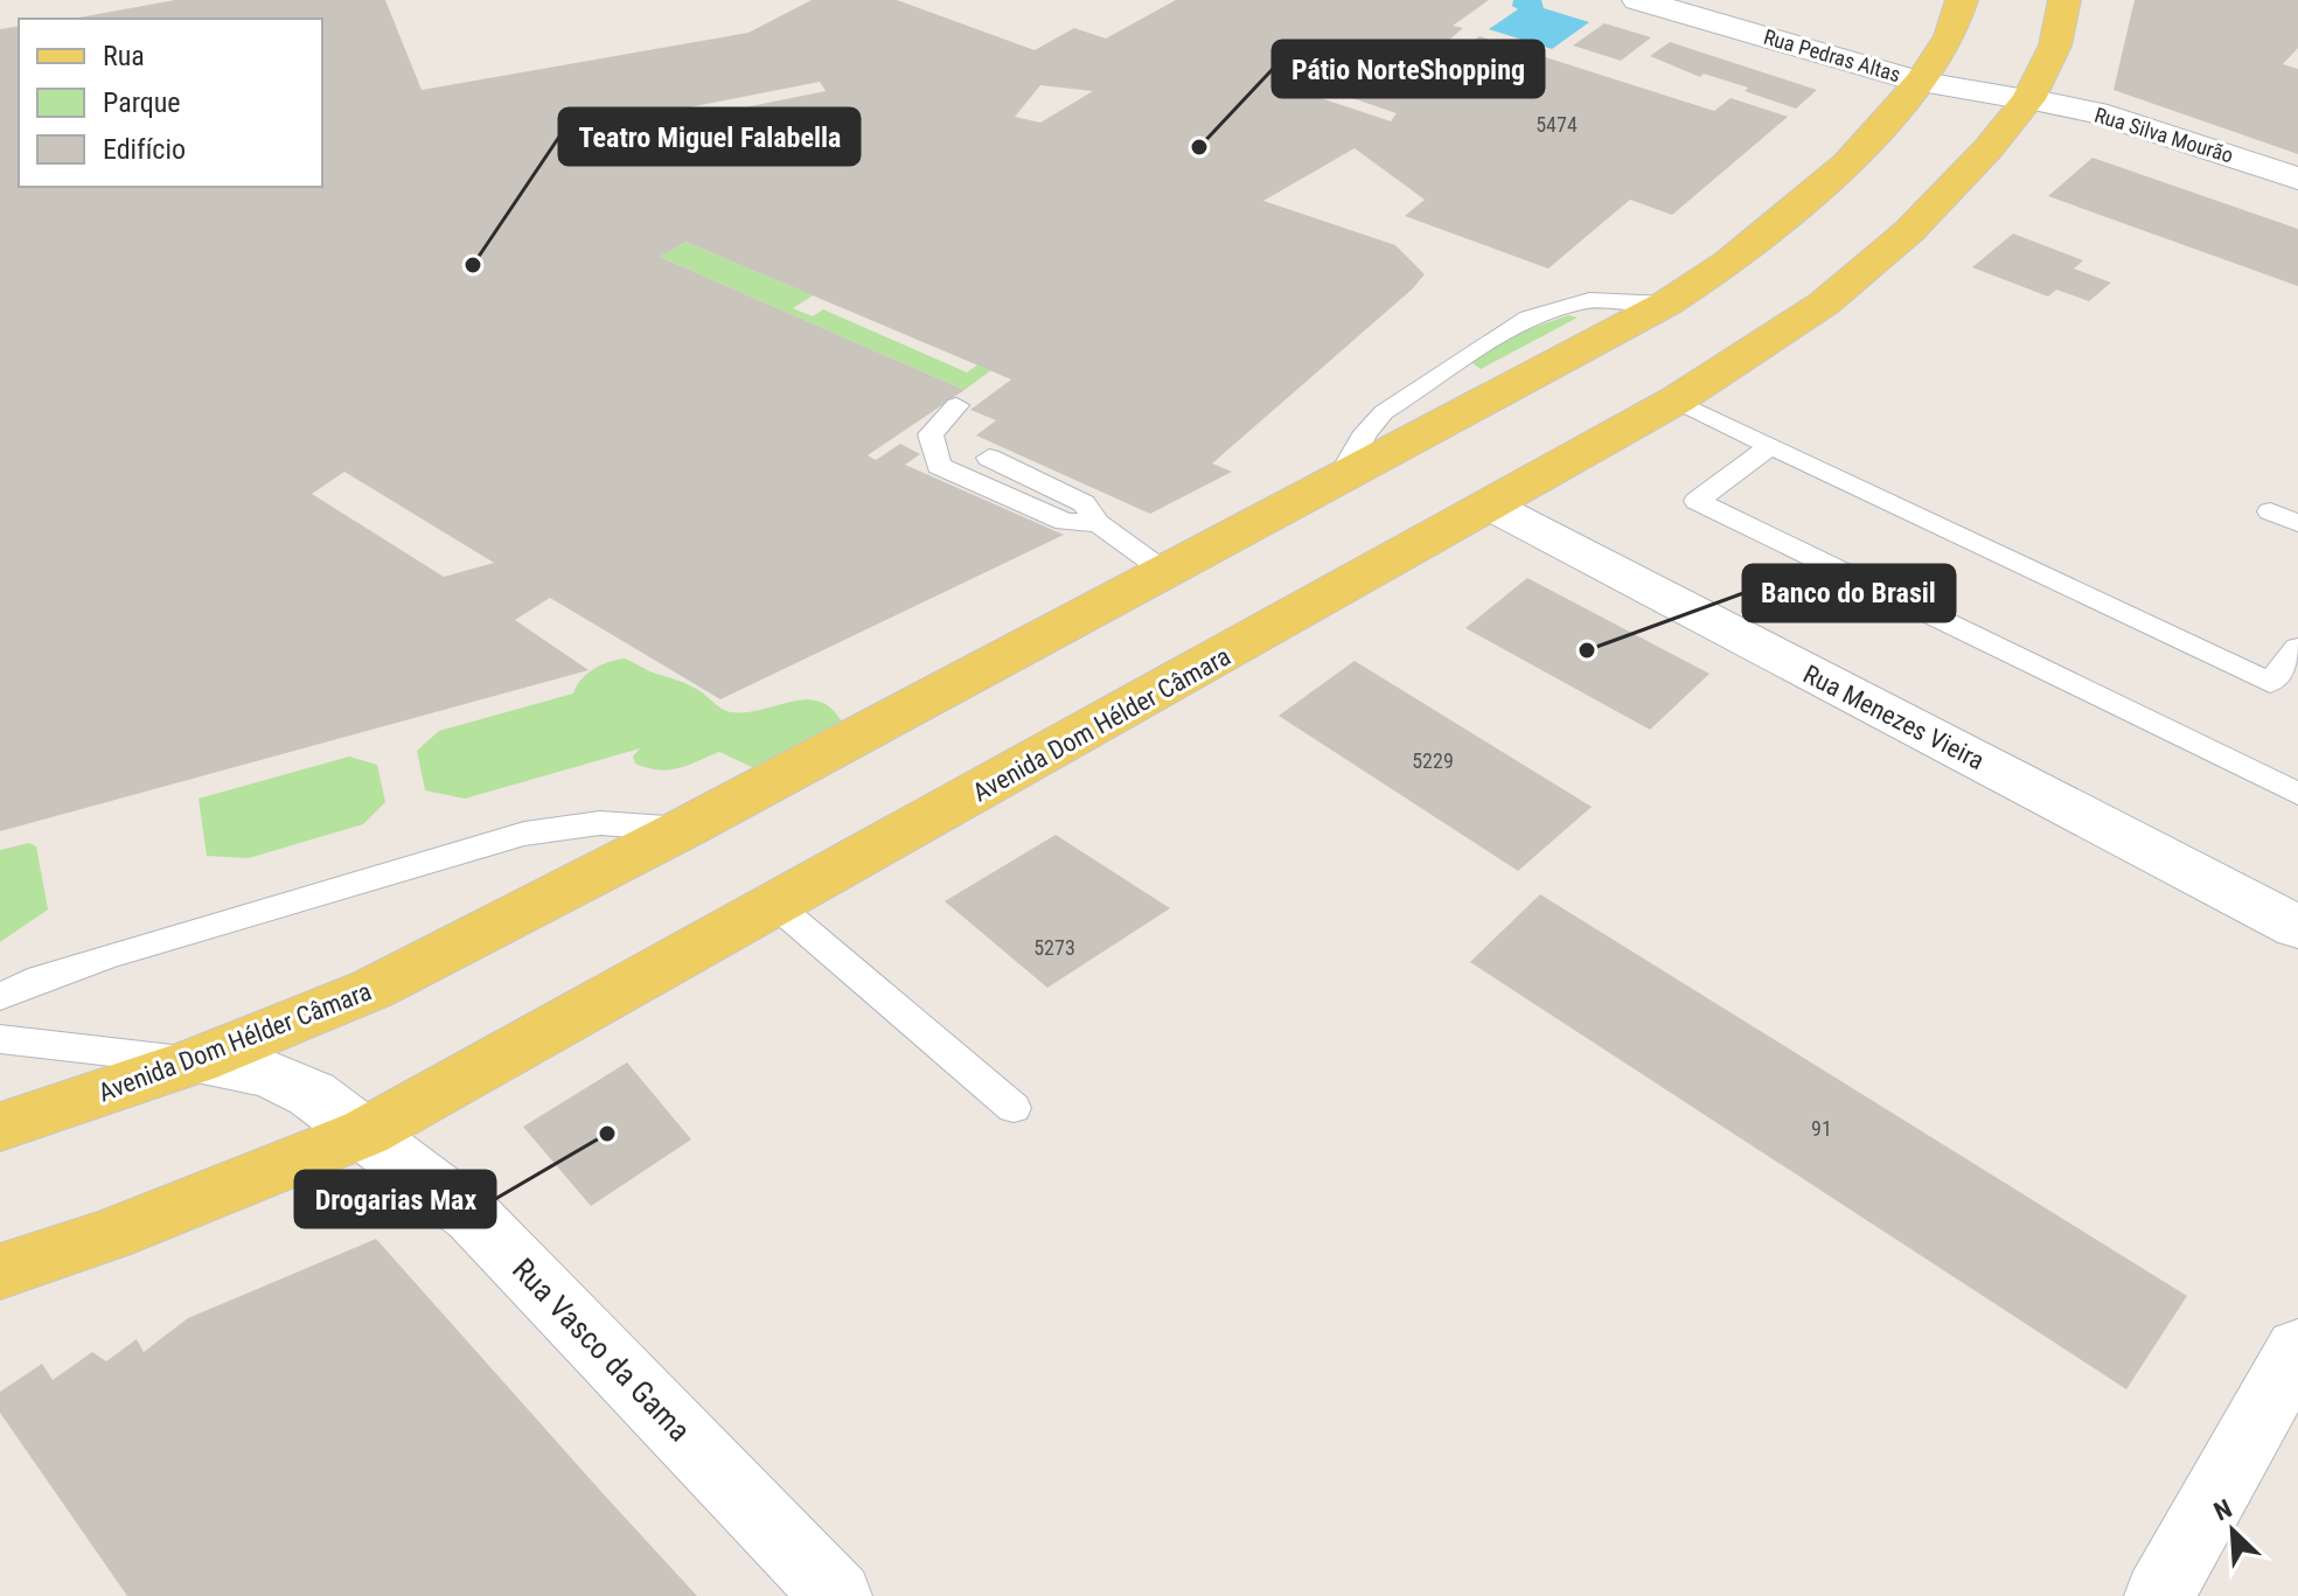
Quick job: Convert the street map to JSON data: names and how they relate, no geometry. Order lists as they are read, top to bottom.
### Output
{
  "streets": {
    "main road": ["Avenida Dom Hélder Câmara"],
    "street": [
      "Rua Pedras Altas",
      "Rua Silva Mourão",
      "Rua Menezes Vieira",
      "Rua Vasco da Gama"
    ]
  },
  "crossings": [
    ["Rua Pedras Altas", "Rua Silva Mourão"],
    ["Rua Pedras Altas", "Avenida Dom Hélder Câmara"],
    ["Rua Silva Mourão", "Avenida Dom Hélder Câmara"],
    ["Rua Menezes Vieira", "Avenida Dom Hélder Câmara"],
    ["Avenida Dom Hélder Câmara", "Rua Vasco da Gama"]
  ],
  "places": [
    "Pátio NorteShopping",
    "Teatro Miguel Falabella",
    "Banco do Brasil",
    "Drogarias Max"
  ],
  "house_numbers": [
    "5474",
    "5229",
    "5273",
    "91"
  ],
  "legend": ["Rua", "Parque", "Edifício"],
  "north": "top left"
}
